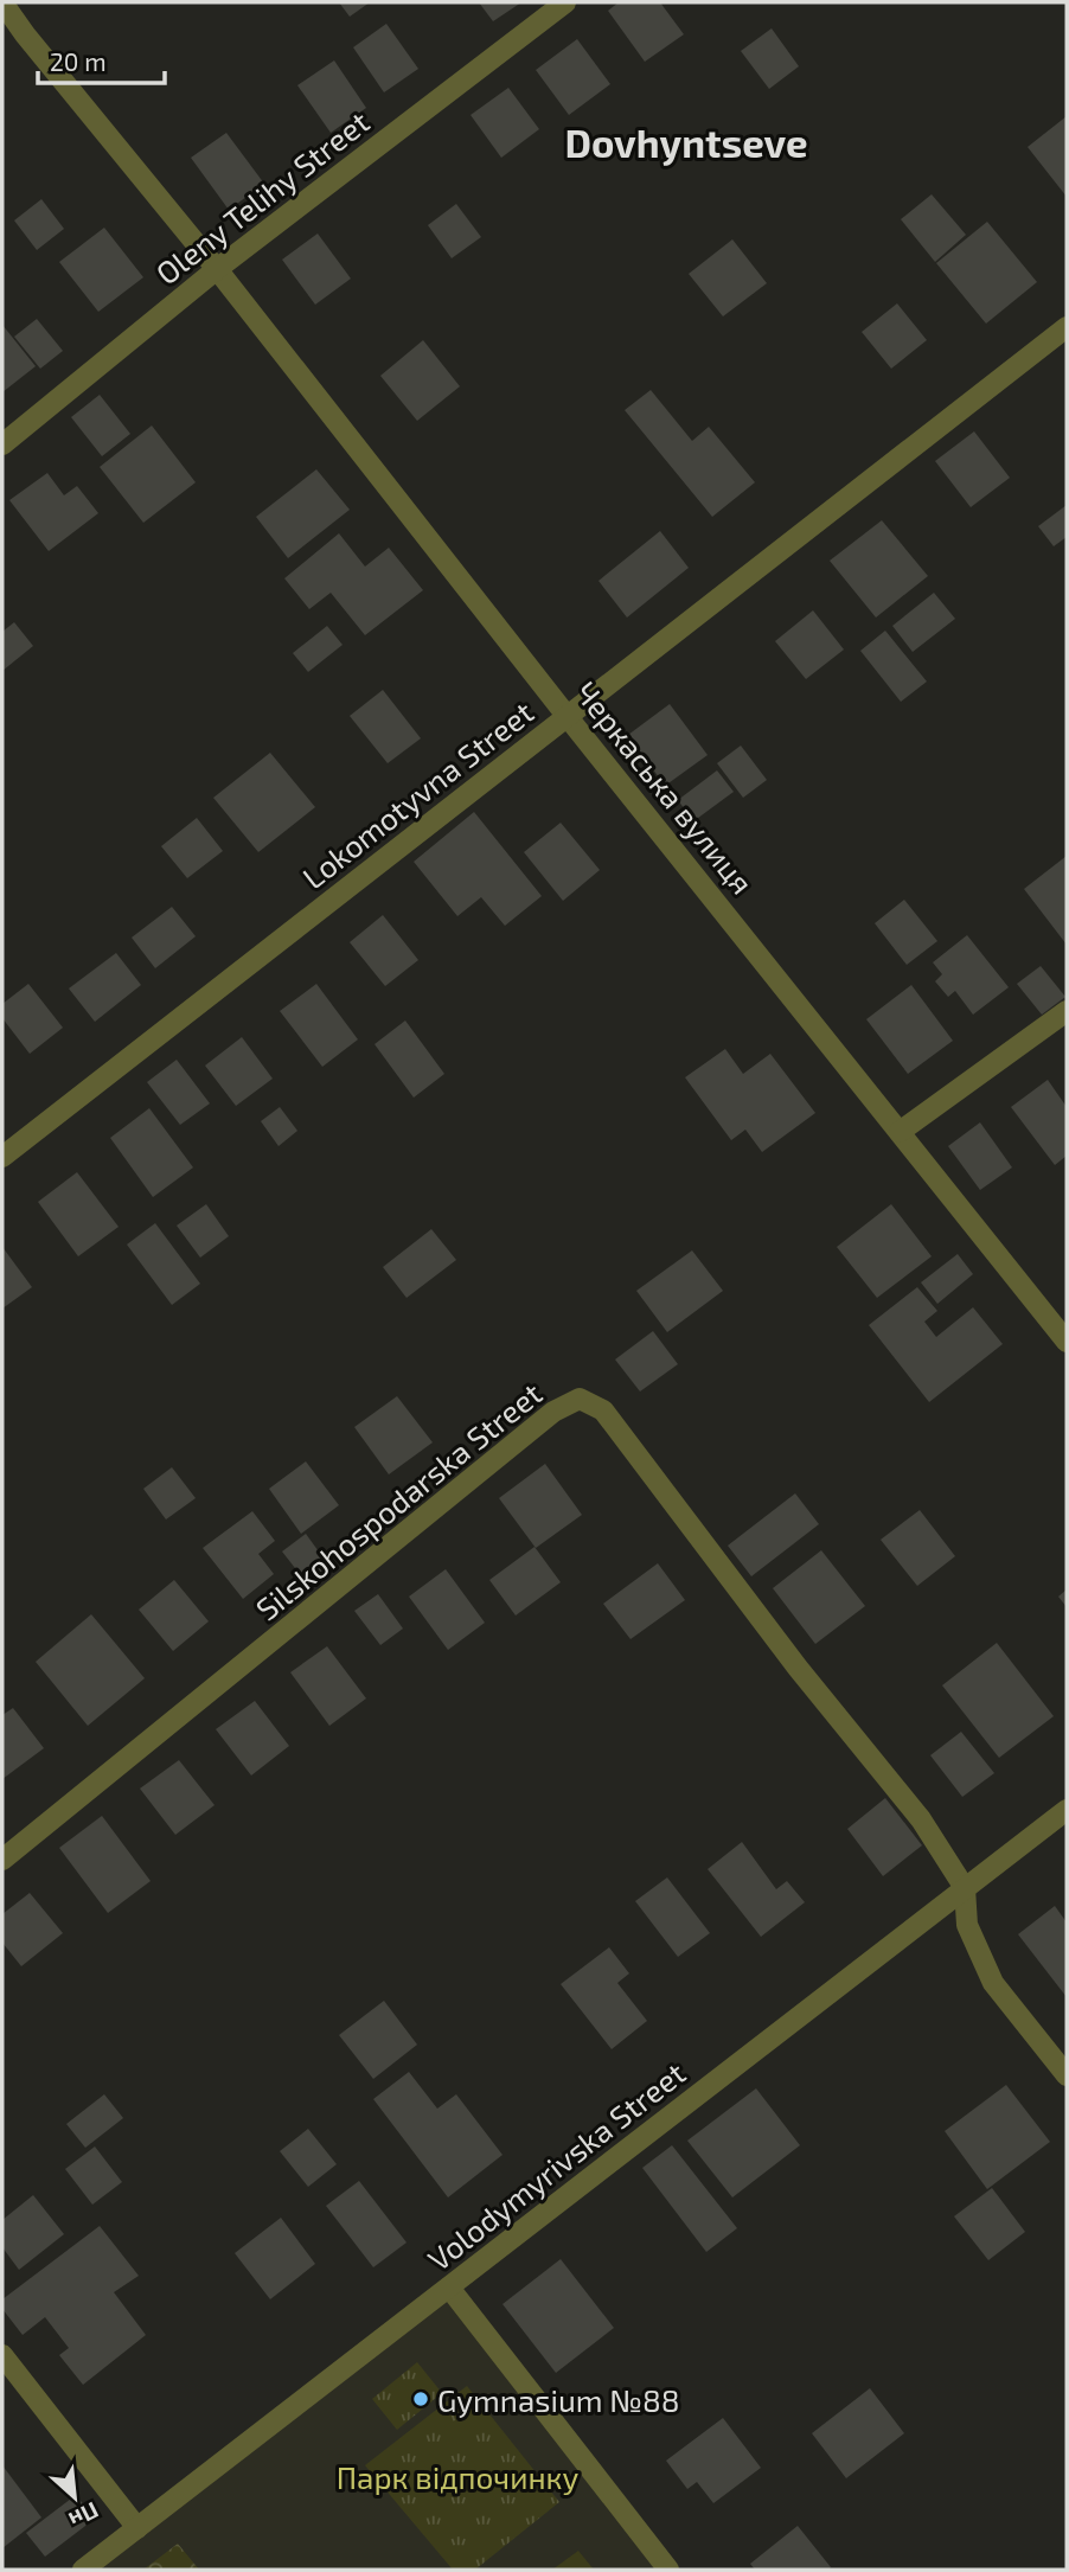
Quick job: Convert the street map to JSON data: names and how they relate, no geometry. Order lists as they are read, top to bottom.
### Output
{
  "streets": {
    "street": [
      "Oleny Telihy Street",
      "Черкаська вулиця",
      "Lokomotyvna Street",
      "Silskohospodarska Street",
      "Volodymyrivska Street"
    ]
  },
  "crossings": [
    ["Oleny Telihy Street", "Черкаська вулиця"],
    ["Черкаська вулиця", "Lokomotyvna Street"],
    ["Silskohospodarska Street", "Volodymyrivska Street"]
  ],
  "districts": ["Dovhyntseve"],
  "parks": ["Парк відпочинку"],
  "places": ["Gymnasium №88"],
  "scale_bar": "20 m",
  "north": "bottom right"
}
